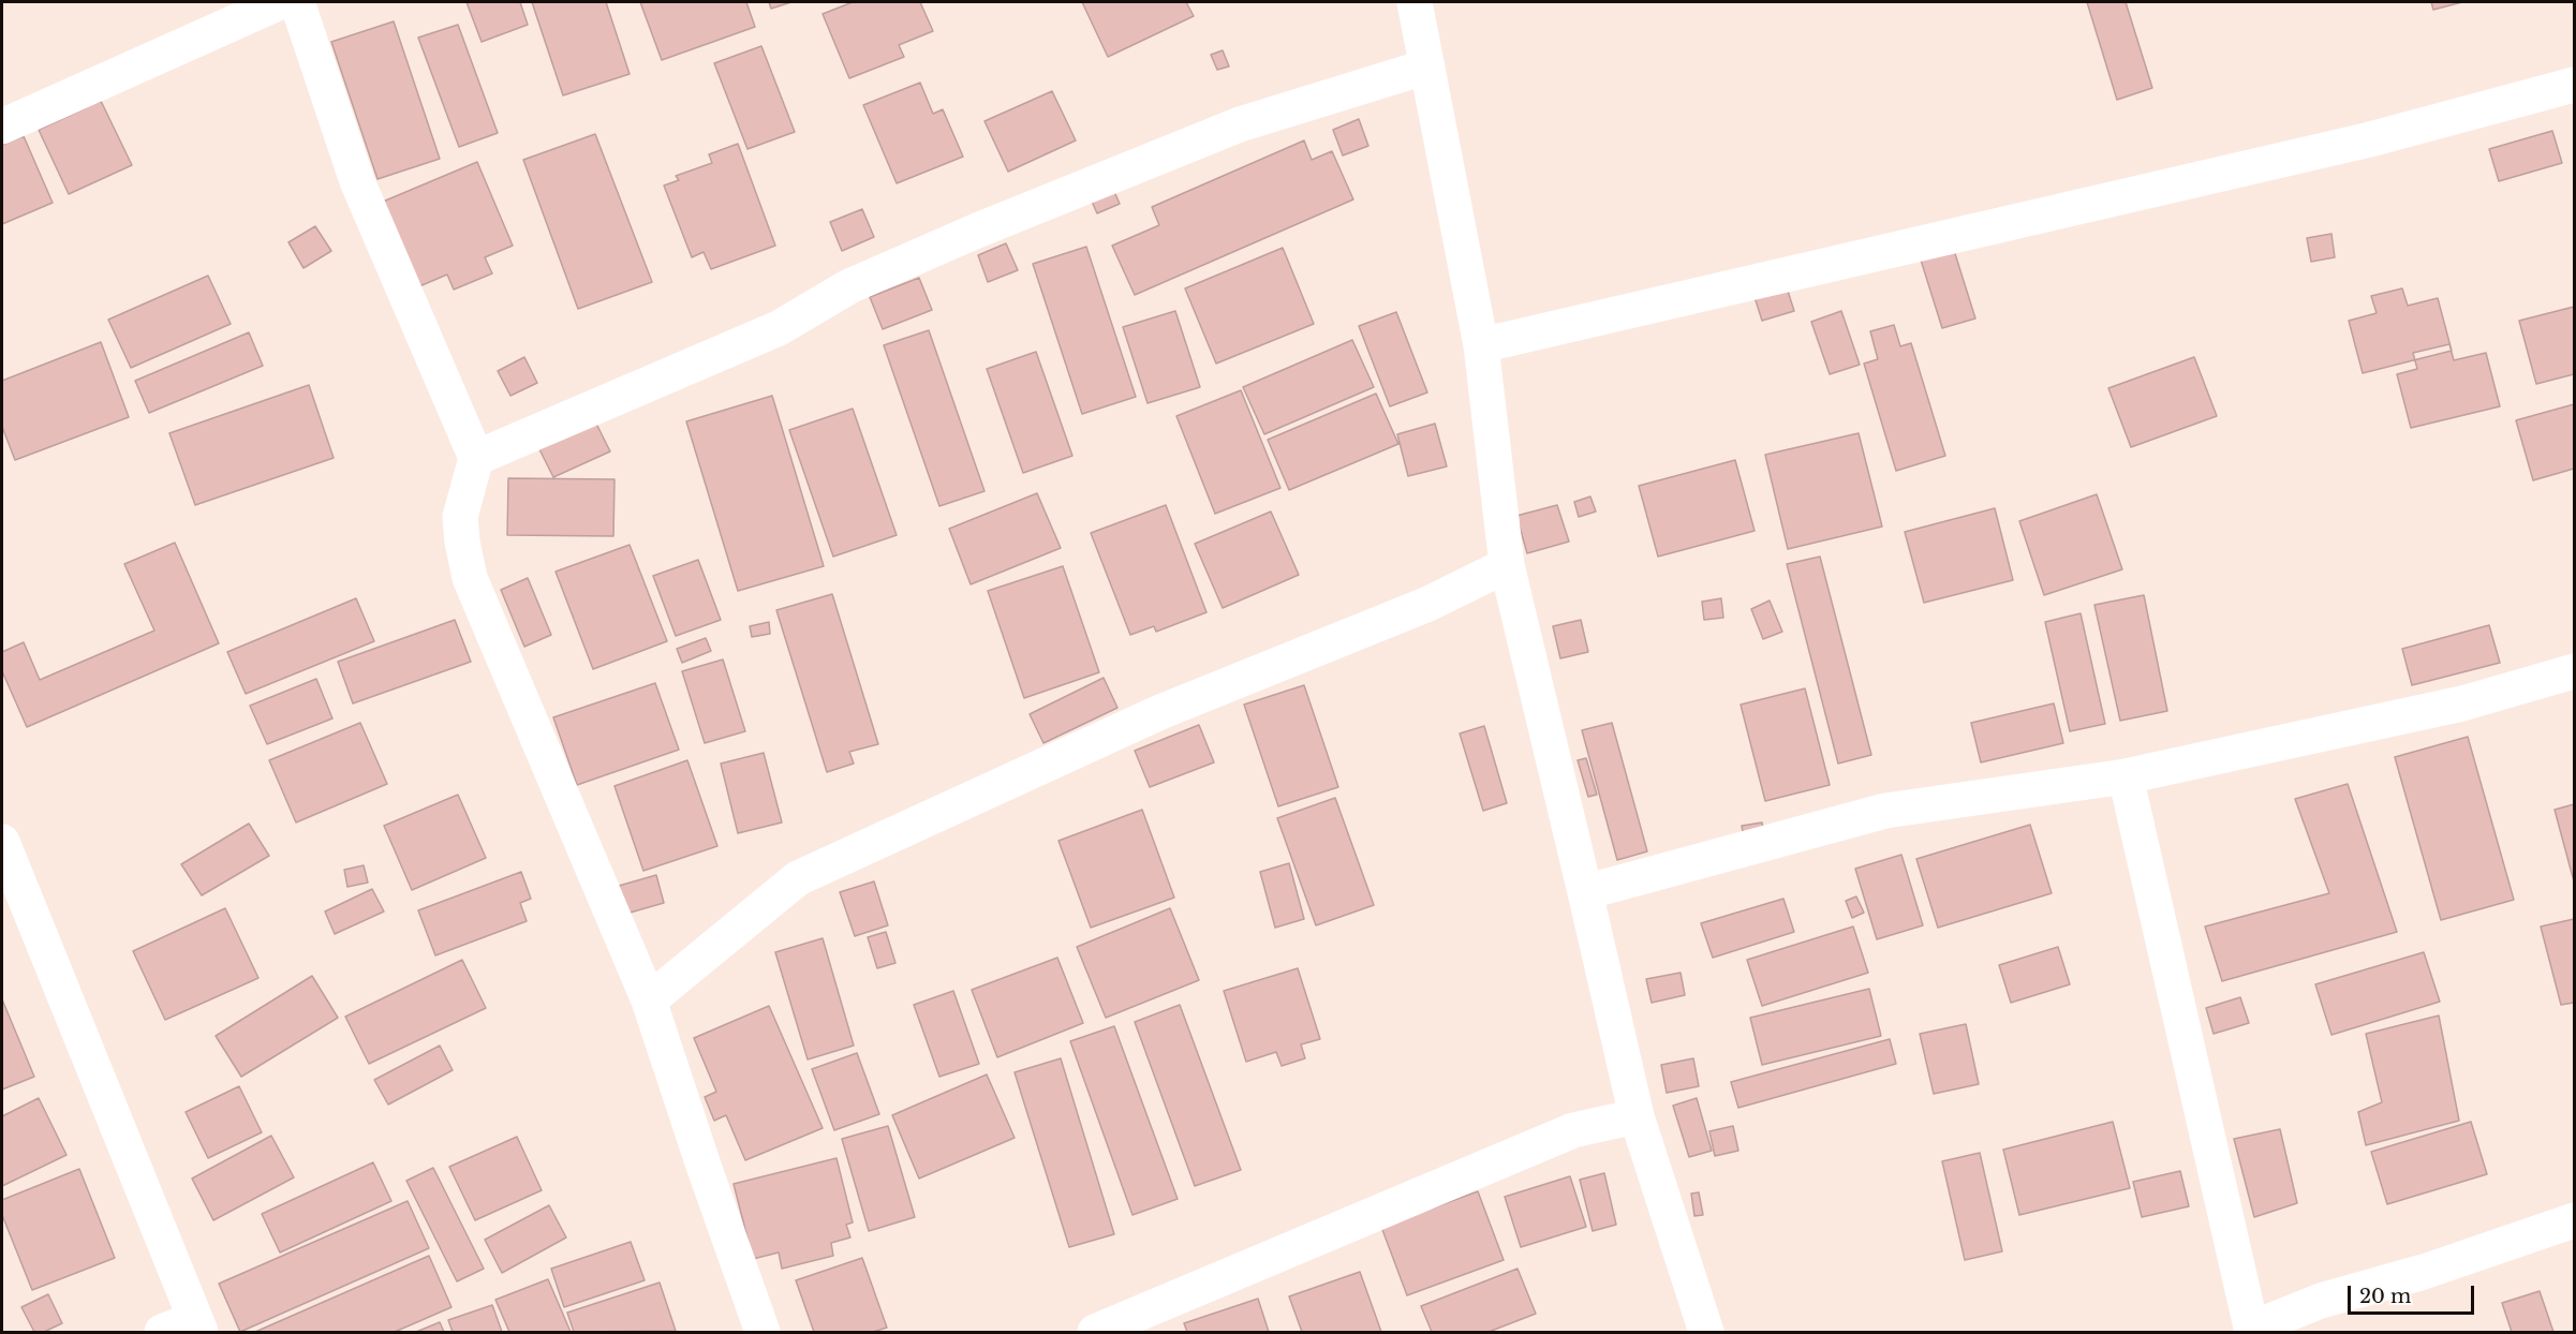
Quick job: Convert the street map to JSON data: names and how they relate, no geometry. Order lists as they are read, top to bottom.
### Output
{
  "scale_bar": "20 m"
}
